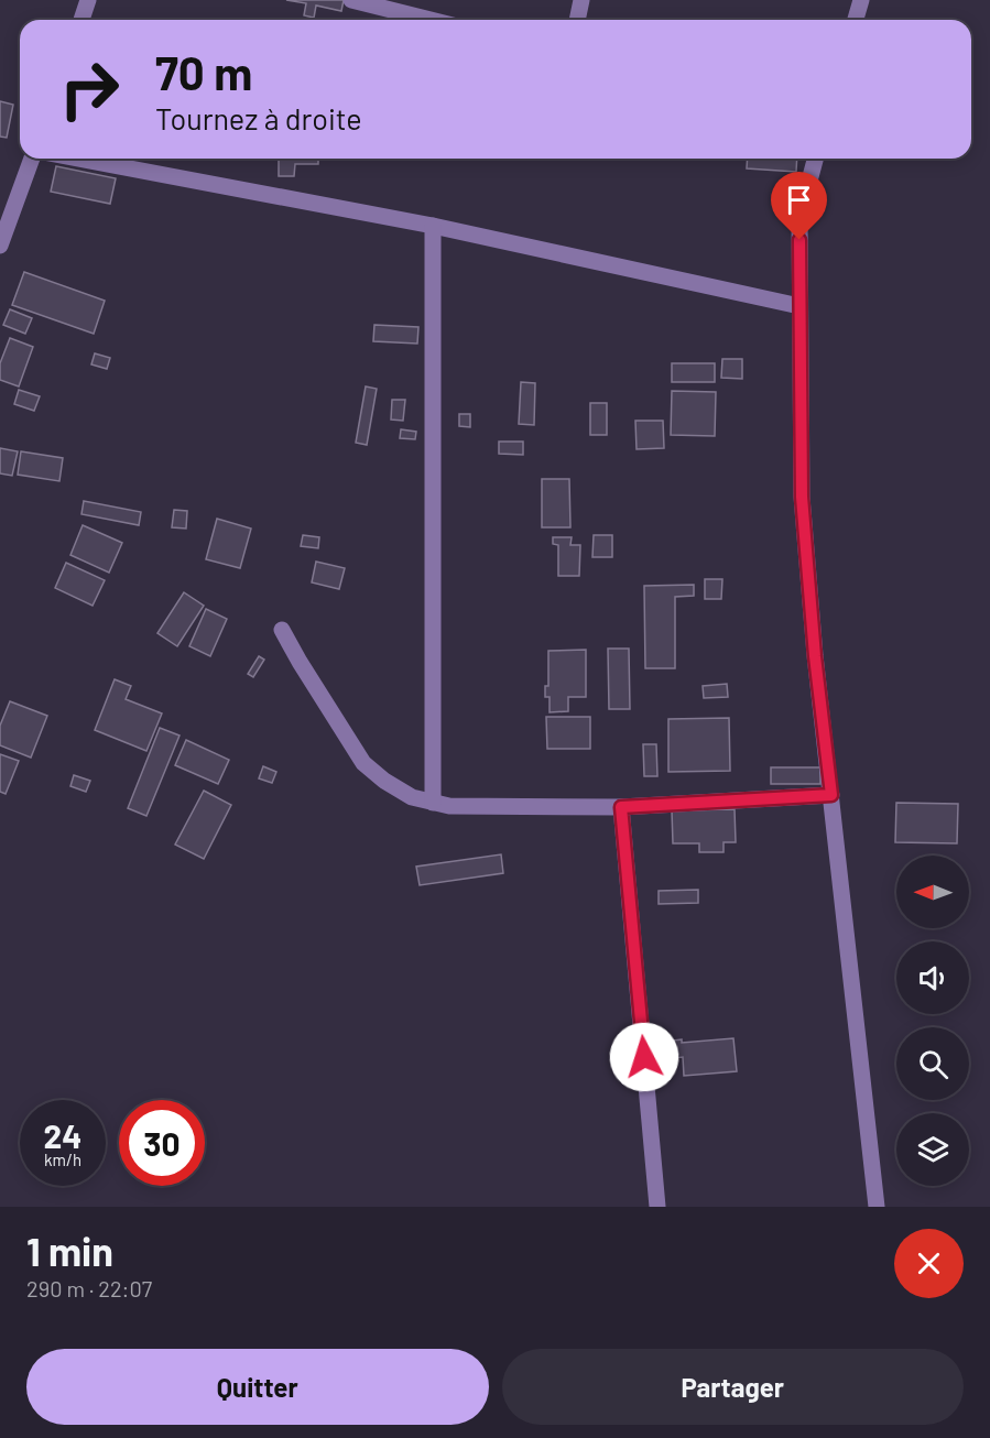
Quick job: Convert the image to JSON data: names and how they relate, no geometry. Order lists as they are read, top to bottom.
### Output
{
  "north": "left",
  "page": {
    "turn": ["70 m", "Tournez à droite"],
    "speed": "24 km/h",
    "limit": "30",
    "heading": ["1 min", "290 m · 22:07"],
    "buttons": ["Quitter", "Partager"]
  }
}
